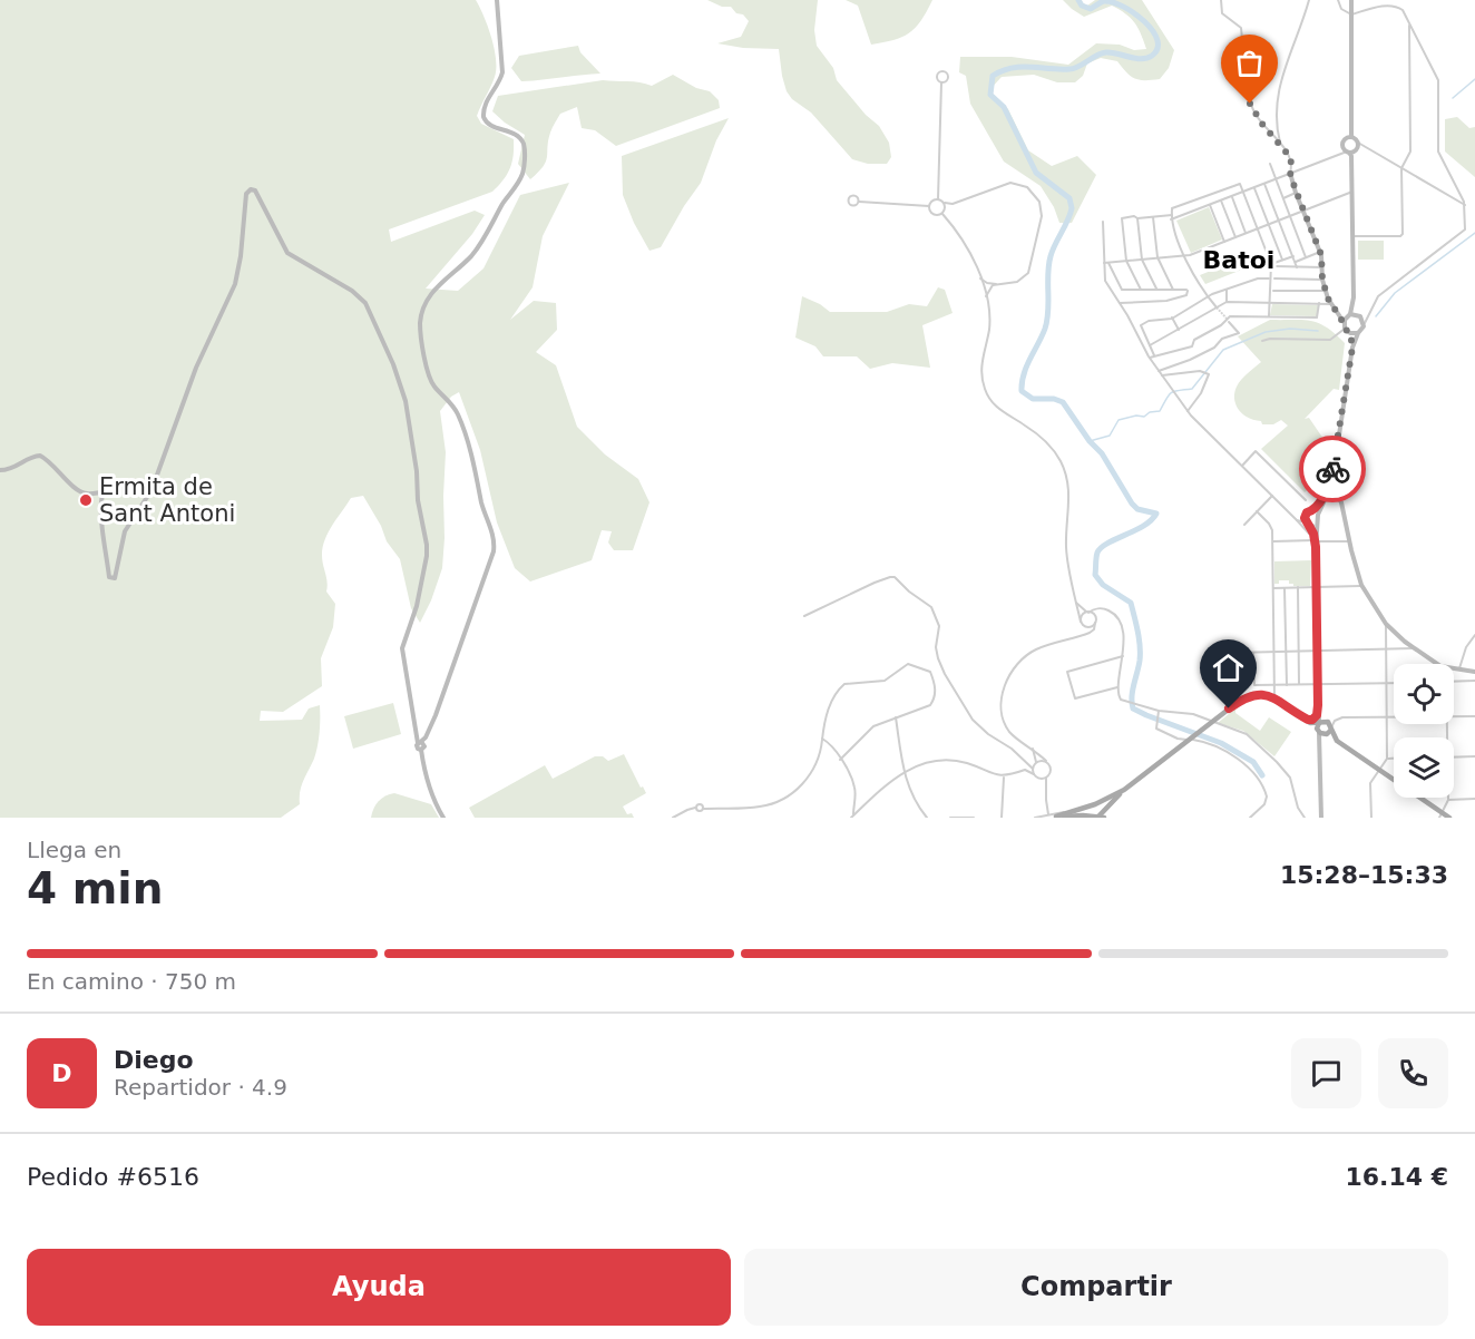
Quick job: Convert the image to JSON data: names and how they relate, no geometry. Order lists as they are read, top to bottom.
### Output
{
  "districts": ["Batoi"],
  "places": ["Ermita de Sant Antoni"],
  "page": {
    "heading": ["4 min", "Llega en", "15:28–15:33"],
    "panel": [
      "Diego",
      "Repartidor · 4.9",
      "Pedido #6516",
      "16.14 €"
    ],
    "bar": "En camino · 750 m",
    "round": "D",
    "buttons": ["Ayuda", "Compartir"]
  }
}
